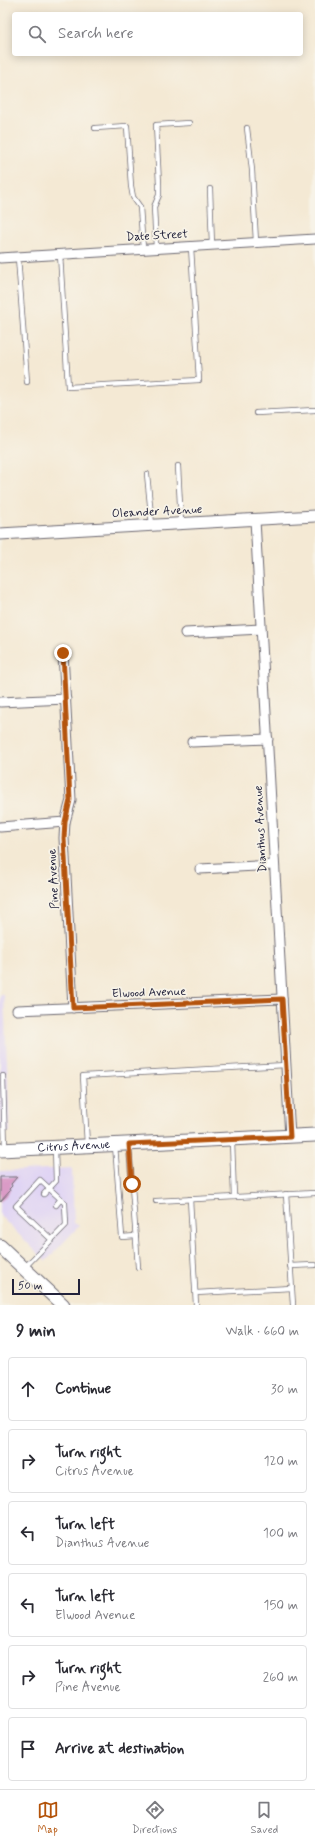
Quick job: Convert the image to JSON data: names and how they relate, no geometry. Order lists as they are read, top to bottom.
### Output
{
  "streets": {
    "main road": ["Citrus Avenue"],
    "street": [
      "Date Street",
      "Oleander Avenue",
      "Dianthus Avenue",
      "Pine Avenue",
      "Elwood Avenue"
    ]
  },
  "crossings": [
    ["Oleander Avenue", "Dianthus Avenue"],
    ["Dianthus Avenue", "Elwood Avenue"],
    ["Dianthus Avenue", "Citrus Avenue"],
    ["Pine Avenue", "Elwood Avenue"]
  ],
  "scale_bar": "50 m",
  "page": {
    "search": "Search here",
    "scale": "50 m",
    "heading": ["9 min", "Walk · 660 m"],
    "list": [
      ["Continue", "30 m"],
      ["Turn right", "Citrus Avenue", "120 m"],
      ["Turn left", "Dianthus Avenue", "100 m"],
      ["Turn left", "Elwood Avenue", "150 m"],
      ["Turn right", "Pine Avenue", "260 m"],
      "Arrive at destination"
    ],
    "nav": ["Map", "Directions", "Saved"]
  }
}
